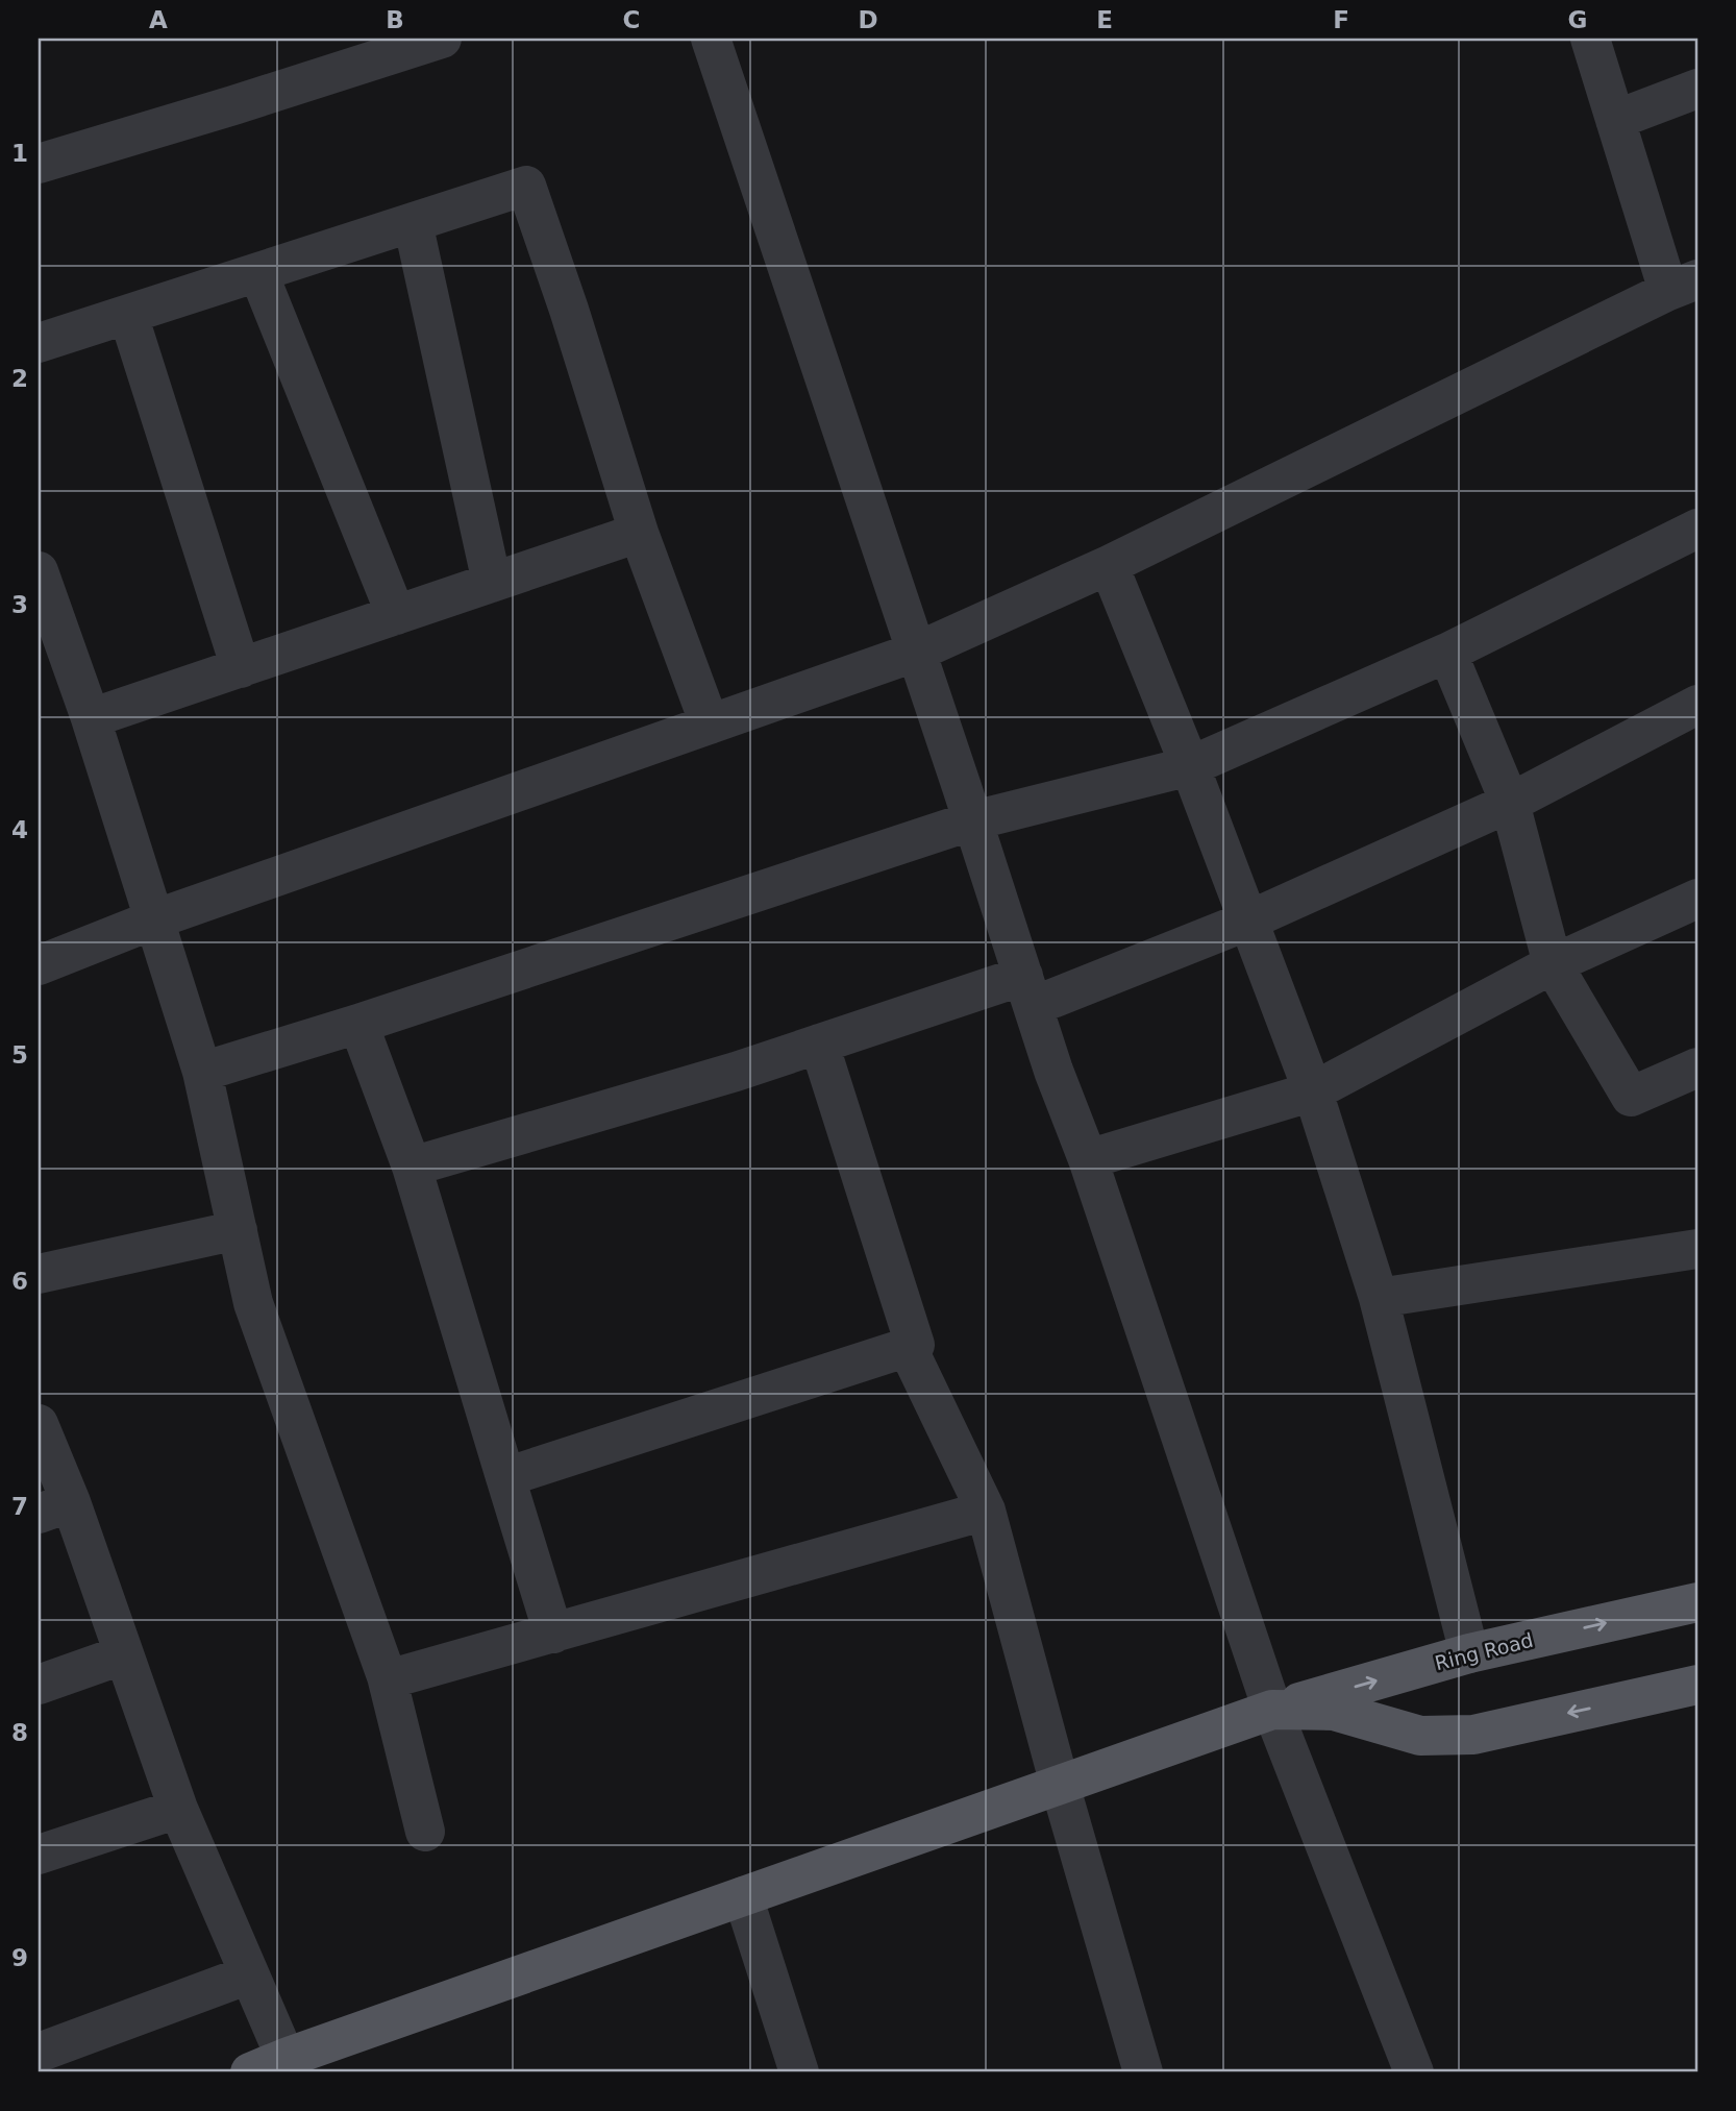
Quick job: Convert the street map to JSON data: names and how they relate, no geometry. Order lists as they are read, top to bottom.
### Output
{
  "streets": {
    "main road": ["Ring Road"]
  },
  "grid": {
    "columns": [
      "A",
      "B",
      "C",
      "D",
      "E",
      "F",
      "G"
    ],
    "rows": [
      "1",
      "2",
      "3",
      "4",
      "5",
      "6",
      "7",
      "8",
      "9"
    ]
  }
}
